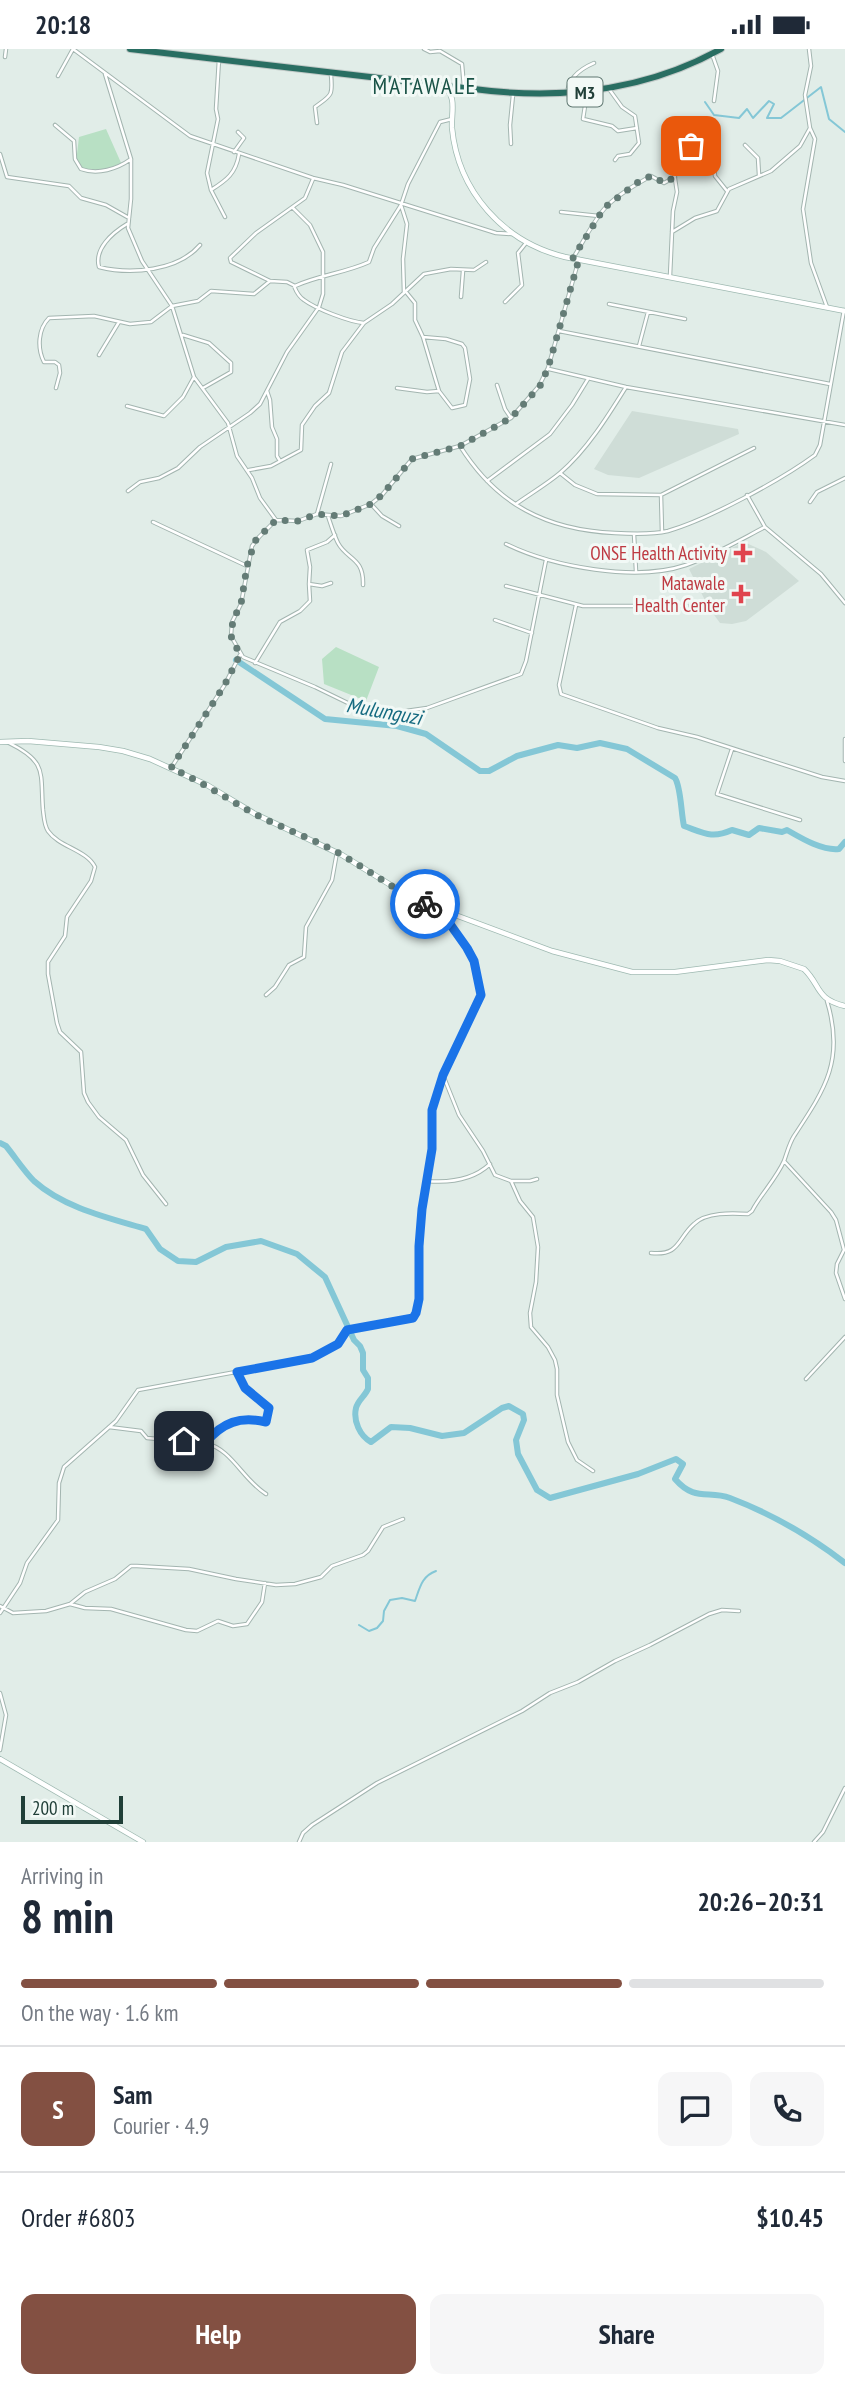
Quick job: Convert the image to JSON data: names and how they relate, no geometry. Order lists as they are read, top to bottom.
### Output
{
  "streets": {
    "highway": ["M3"]
  },
  "districts": ["MATAWALE"],
  "water": ["Mulunguzi"],
  "places": {
    "health": ["ONSE Health Activity", "Matawale Health Center"]
  },
  "scale_bar": "200 m",
  "page": {
    "status": "20:18",
    "scale": "200 m",
    "heading": ["8 min", "Arriving in", "20:26–20:31"],
    "panel": [
      "Sam",
      "Courier · 4.9",
      "Order #6803",
      "$10.45"
    ],
    "bar": "On the way · 1.6 km",
    "round": "S",
    "buttons": ["Help", "Share"]
  }
}
